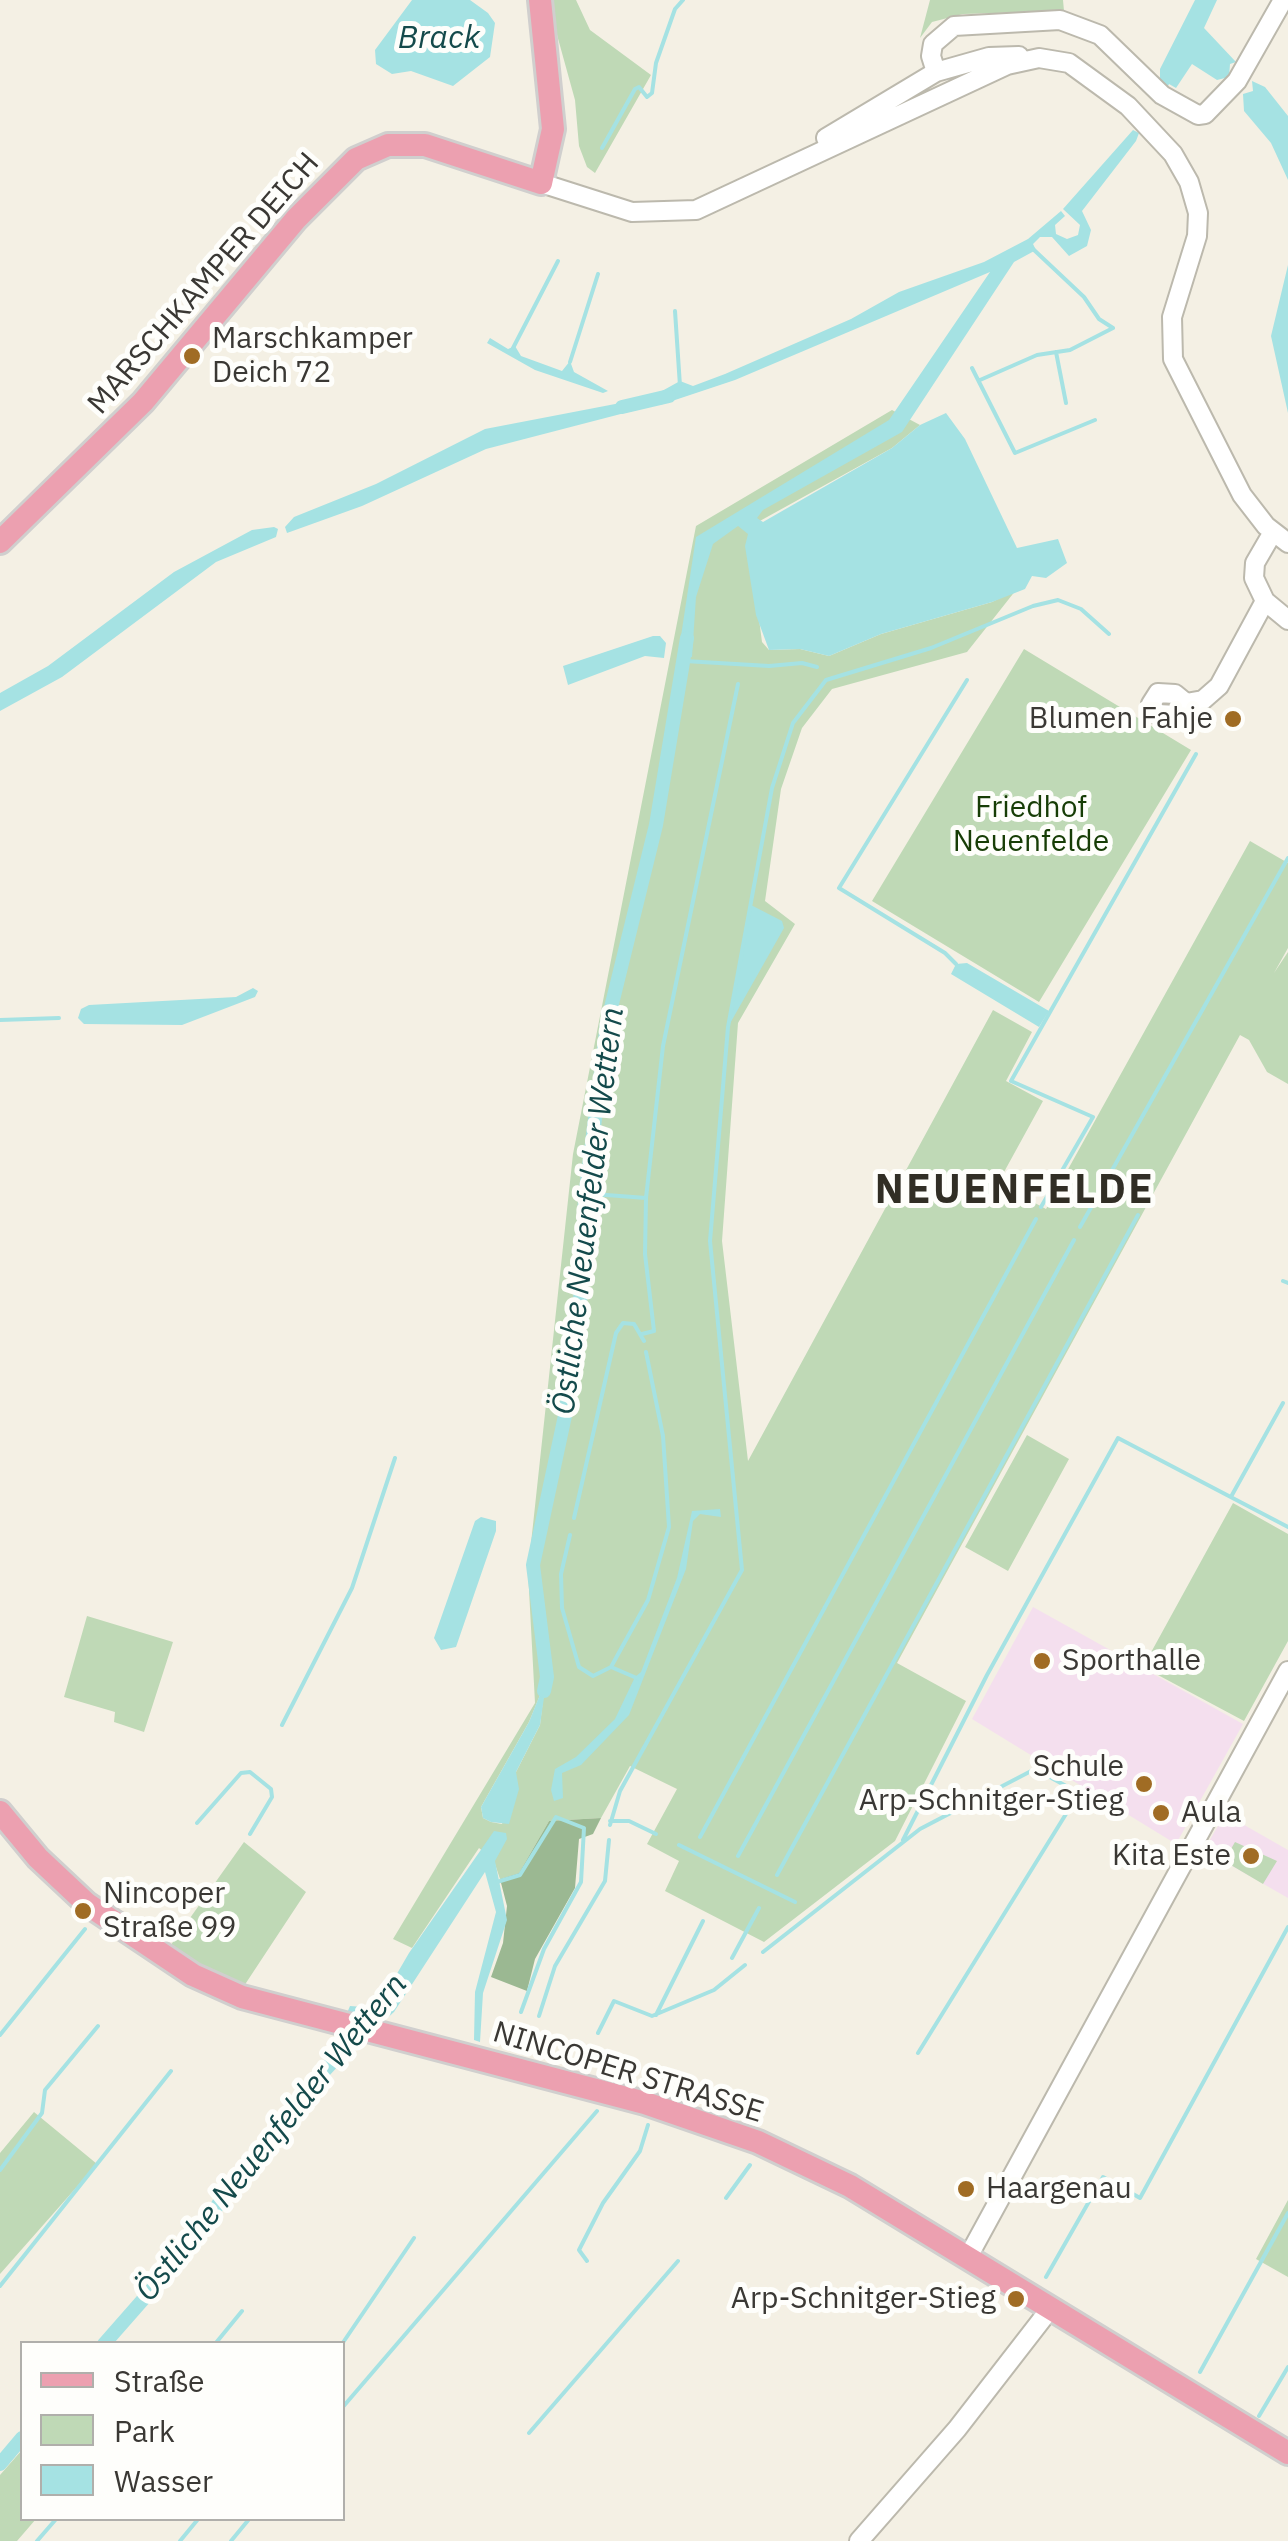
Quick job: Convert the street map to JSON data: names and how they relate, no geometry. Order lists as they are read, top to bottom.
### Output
{
  "streets": {
    "main road": ["MARSCHKAMPER DEICH", "NINCOPER STRASSE"]
  },
  "districts": ["NEUENFELDE"],
  "water": ["Brack", "Östliche Neuenfelder Wettern"],
  "parks": ["Friedhof Neuenfelde"],
  "places": [
    "Marschkamper Deich 72",
    "Blumen Fahje",
    "Sporthalle",
    "Schule Arp-Schnitger-Stieg",
    "Aula",
    "Kita Este",
    "Nincoper Straße 99",
    "Haargenau",
    "Arp-Schnitger-Stieg"
  ],
  "legend": ["Straße", "Park", "Wasser"]
}
